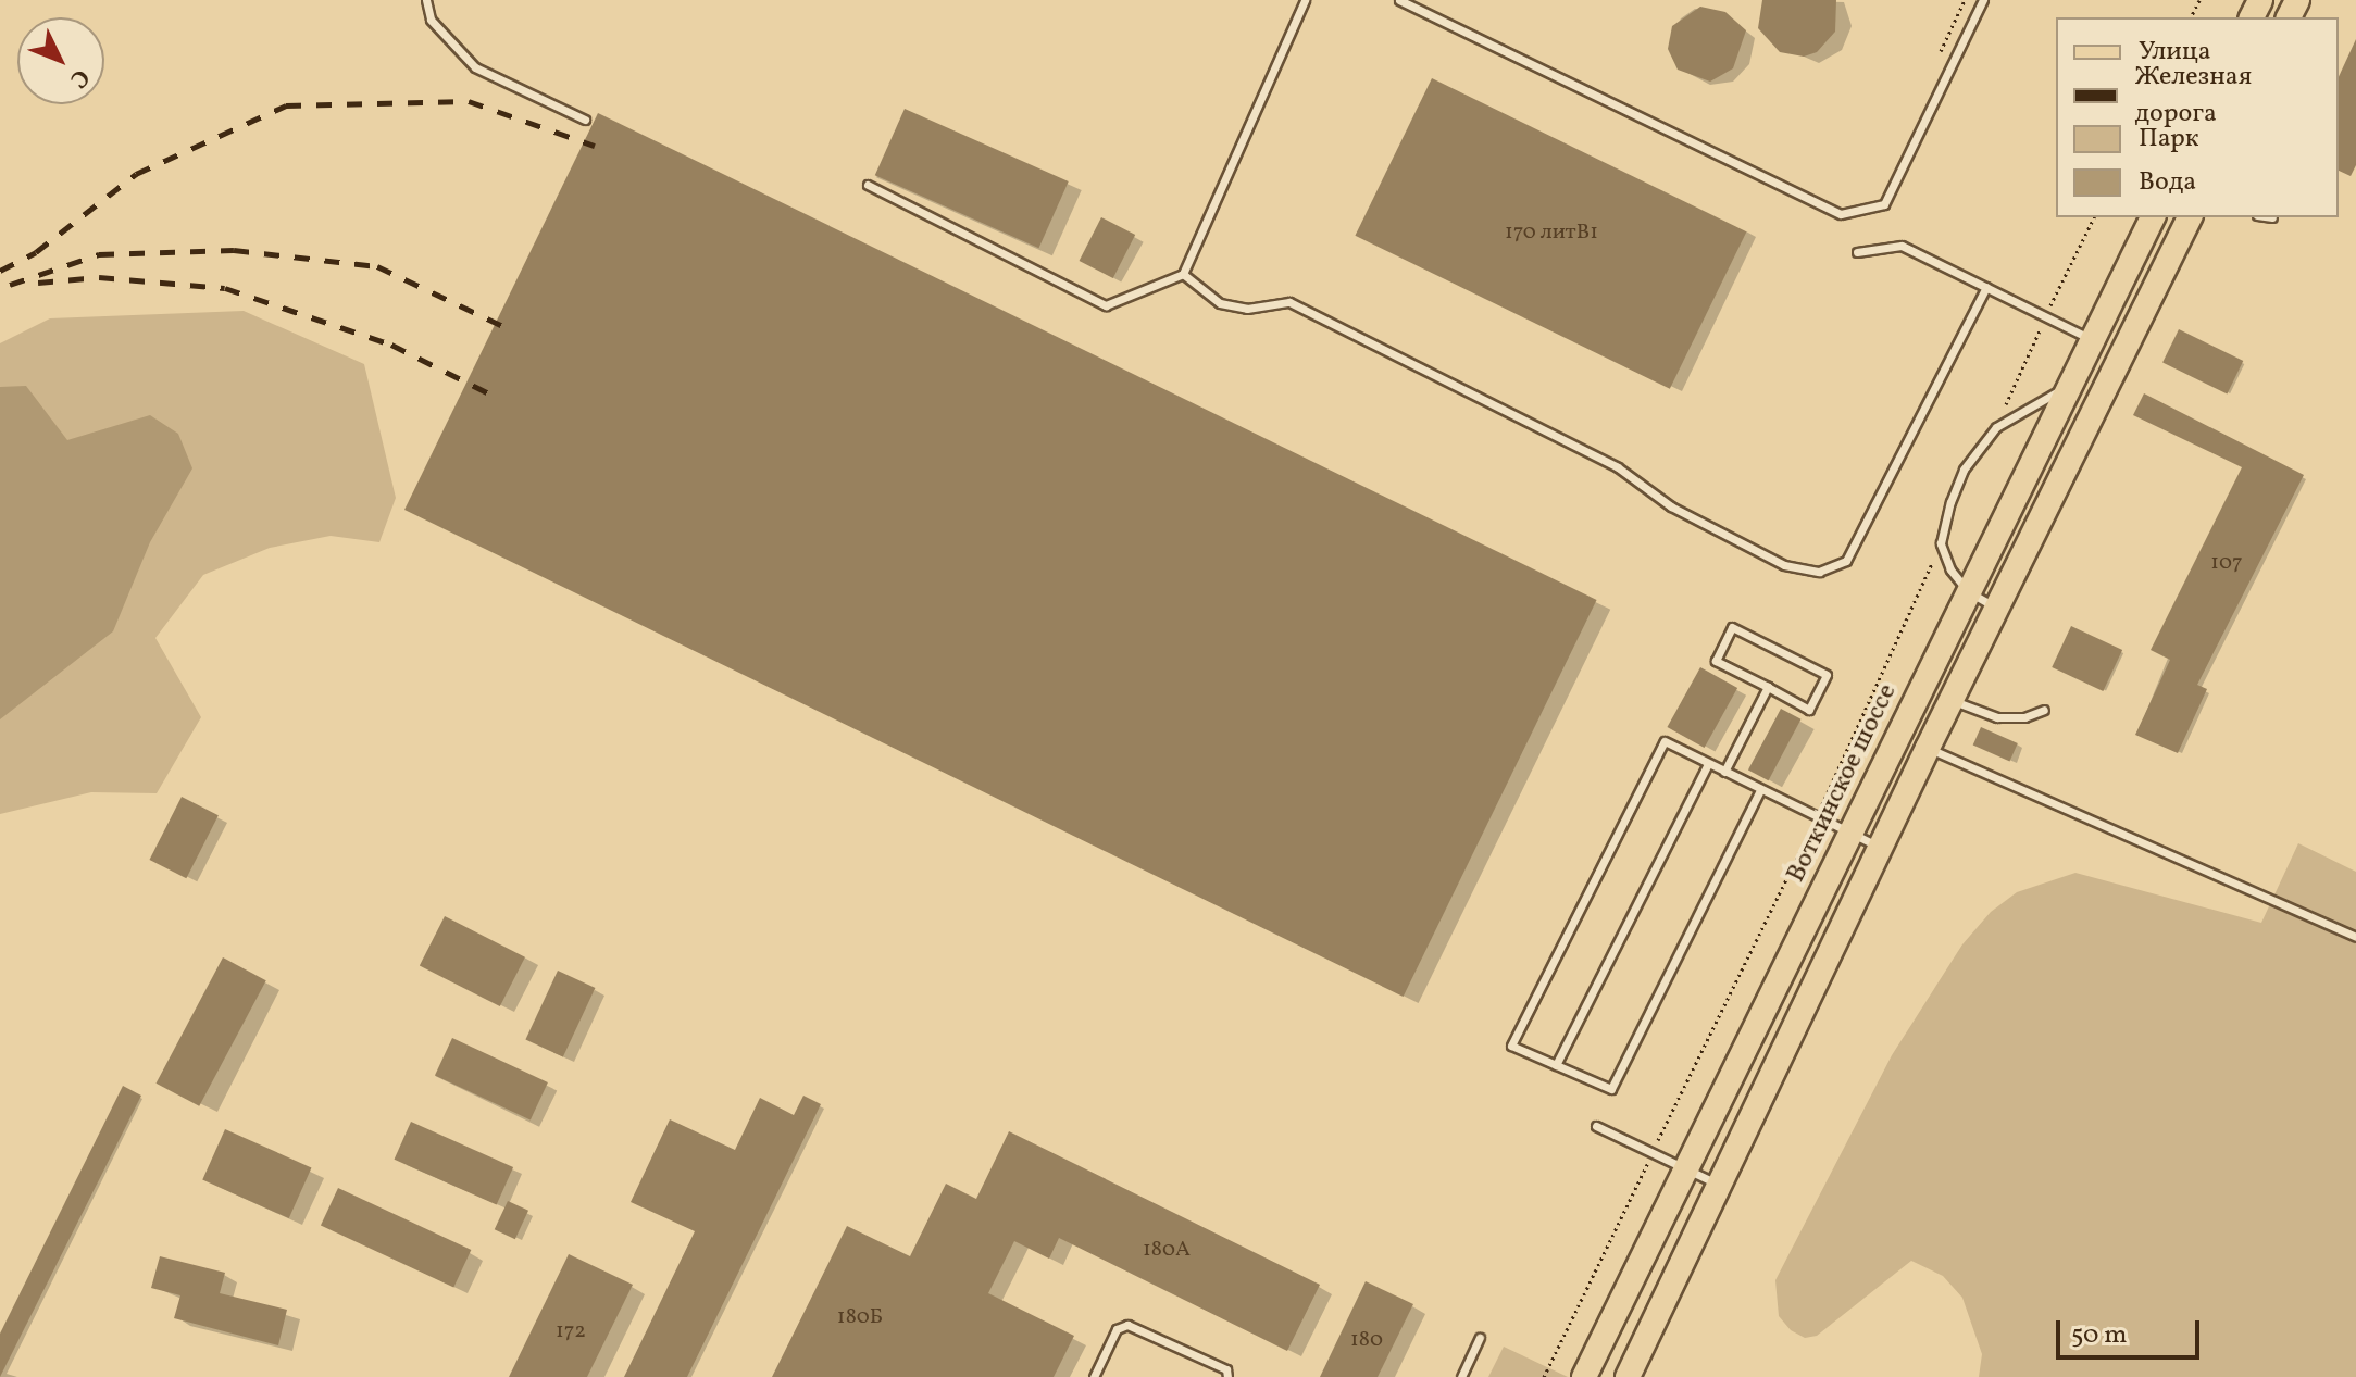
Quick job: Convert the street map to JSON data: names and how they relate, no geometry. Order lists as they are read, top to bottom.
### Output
{
  "streets": {
    "main road": ["Воткинское шоссе"]
  },
  "house_numbers": [
    "170 литВ1",
    "107",
    "180А",
    "180Б",
    "172",
    "180"
  ],
  "legend": [
    "Улица",
    "Железная дорога",
    "Парк",
    "Вода"
  ],
  "scale_bar": "50 m",
  "north": "bottom right"
}
